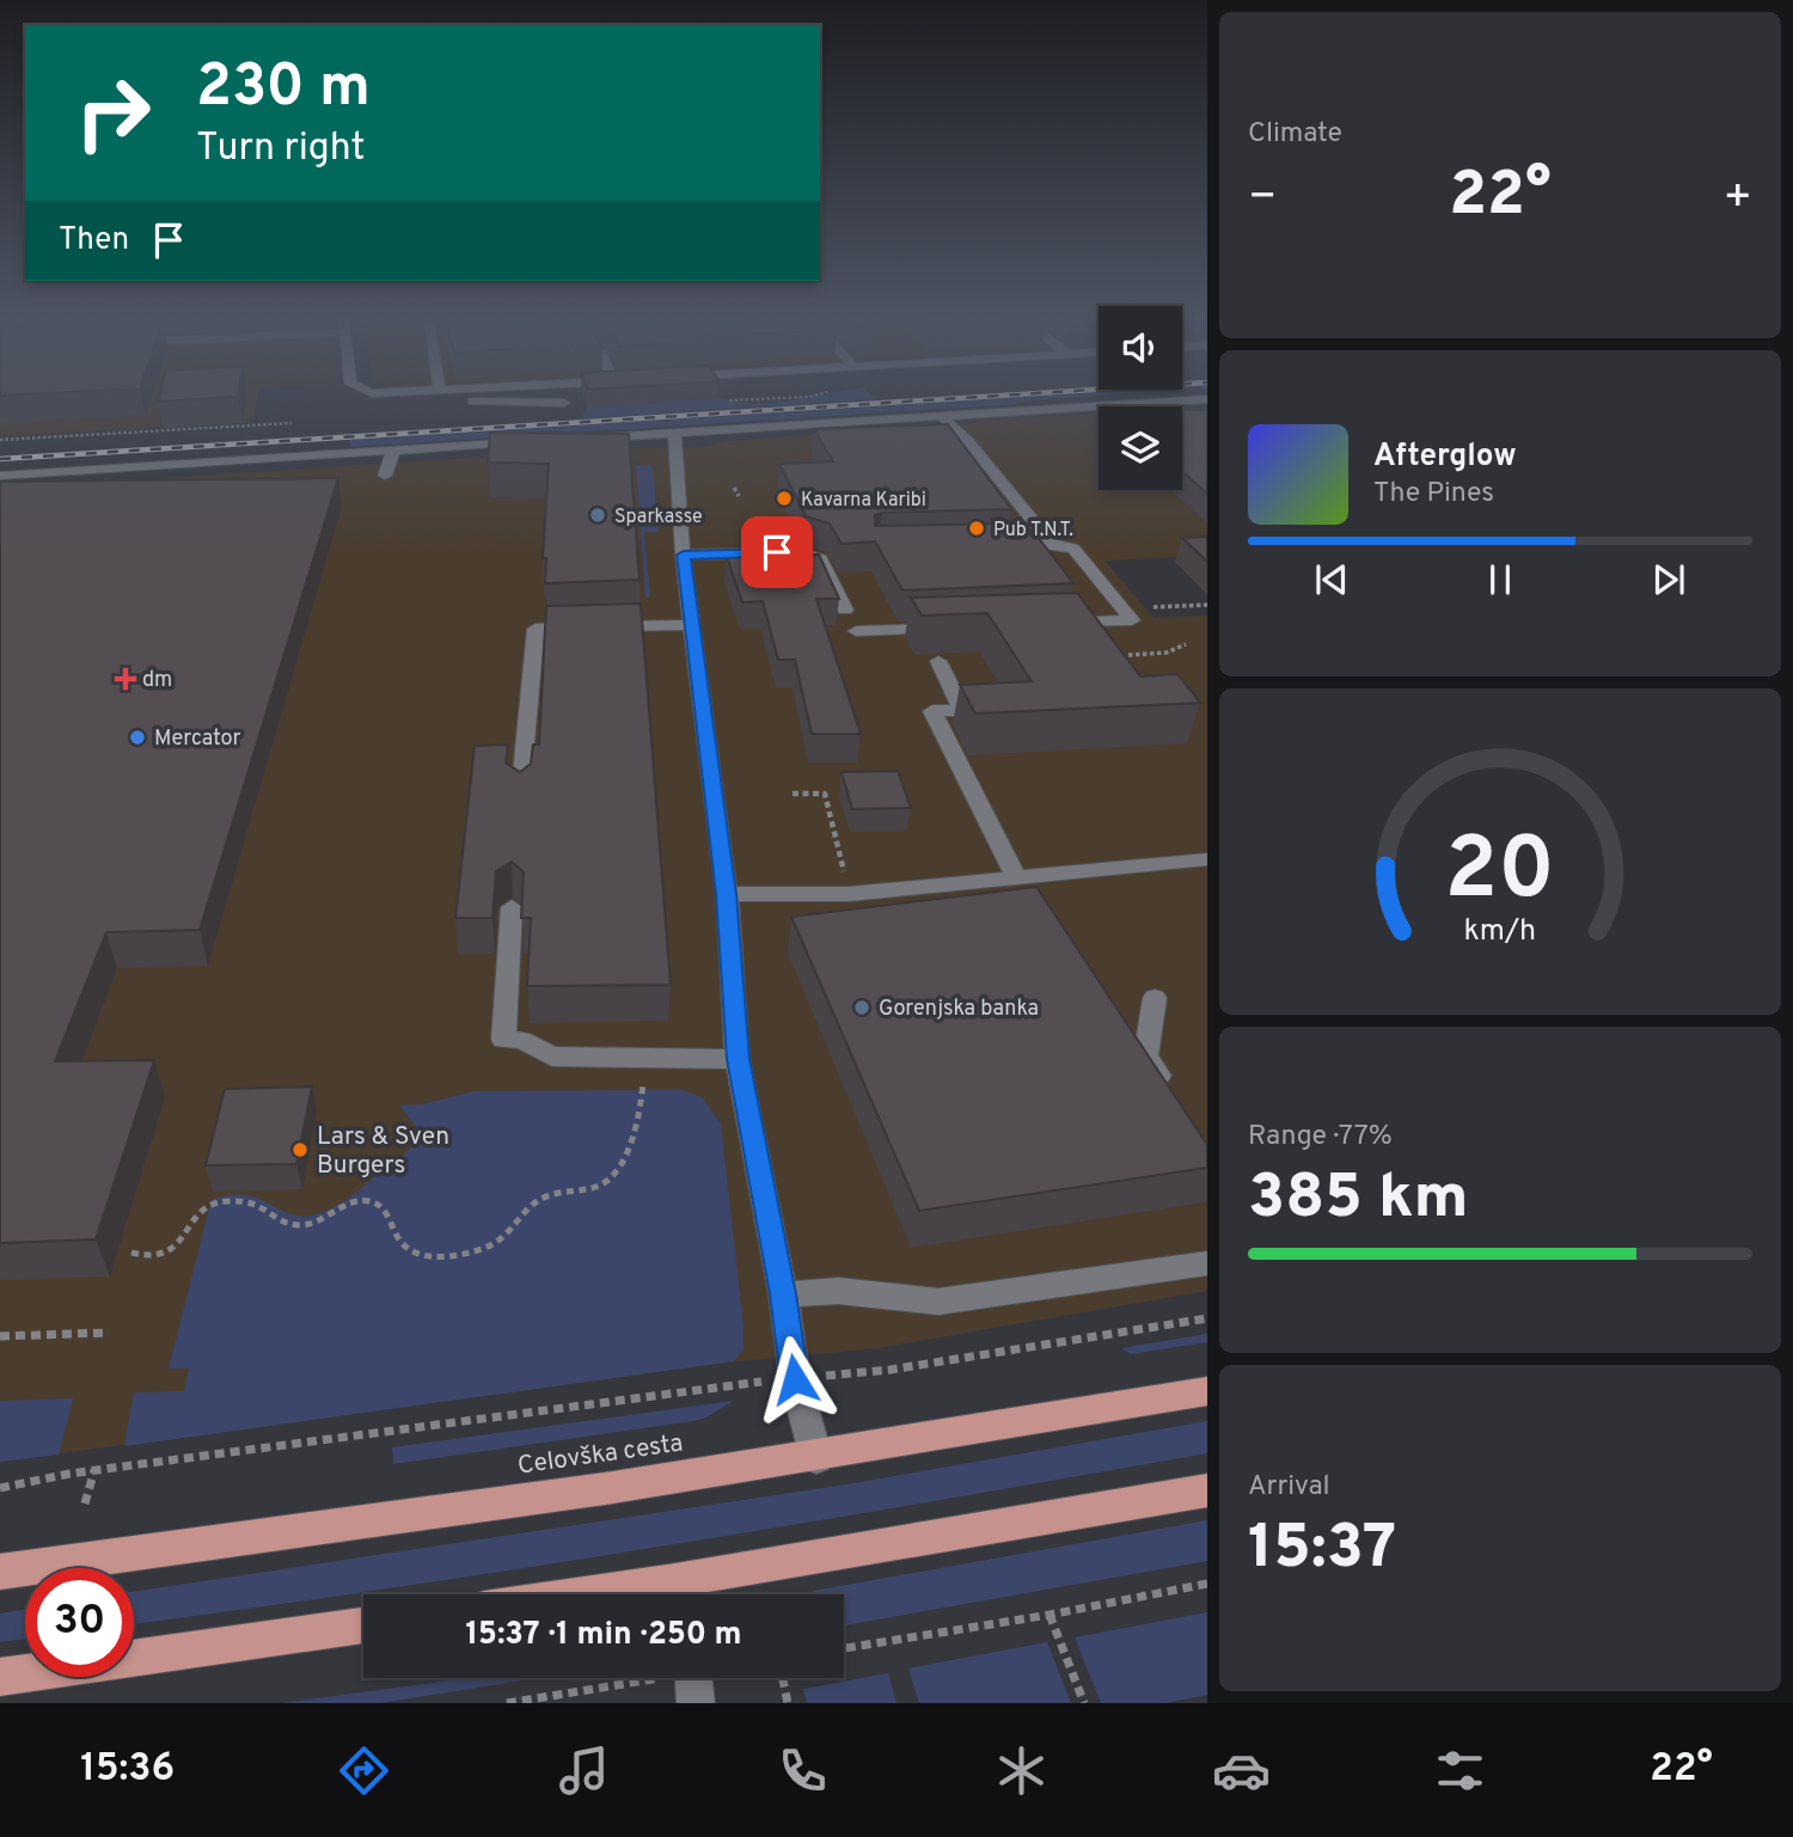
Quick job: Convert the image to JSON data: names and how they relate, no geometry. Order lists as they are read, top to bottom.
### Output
{
  "streets": {
    "main road": ["Celovška cesta"]
  },
  "places": {
    "other": [
      "Kavarna Karibi",
      "Sparkasse",
      "Pub T.N.T.",
      "Mercator",
      "Gorenjska banka",
      "Lars & Sven Burgers"
    ],
    "health": ["dm"]
  },
  "page": {
    "tile": [
      "Climate",
      ["Range · 77%", "385 km"],
      ["Arrival", "15:37"]
    ],
    "turn": ["230 m", "Turn right"],
    "heat": ["−", "22°", "+"],
    "then": "Then",
    "song": ["Afterglow", "The Pines"],
    "limit": "30",
    "trip": "15:37 · 1 min · 250 m",
    "tabs": ["15:36", "22°"],
    "gauge": ["20", "km/h"]
  }
}
